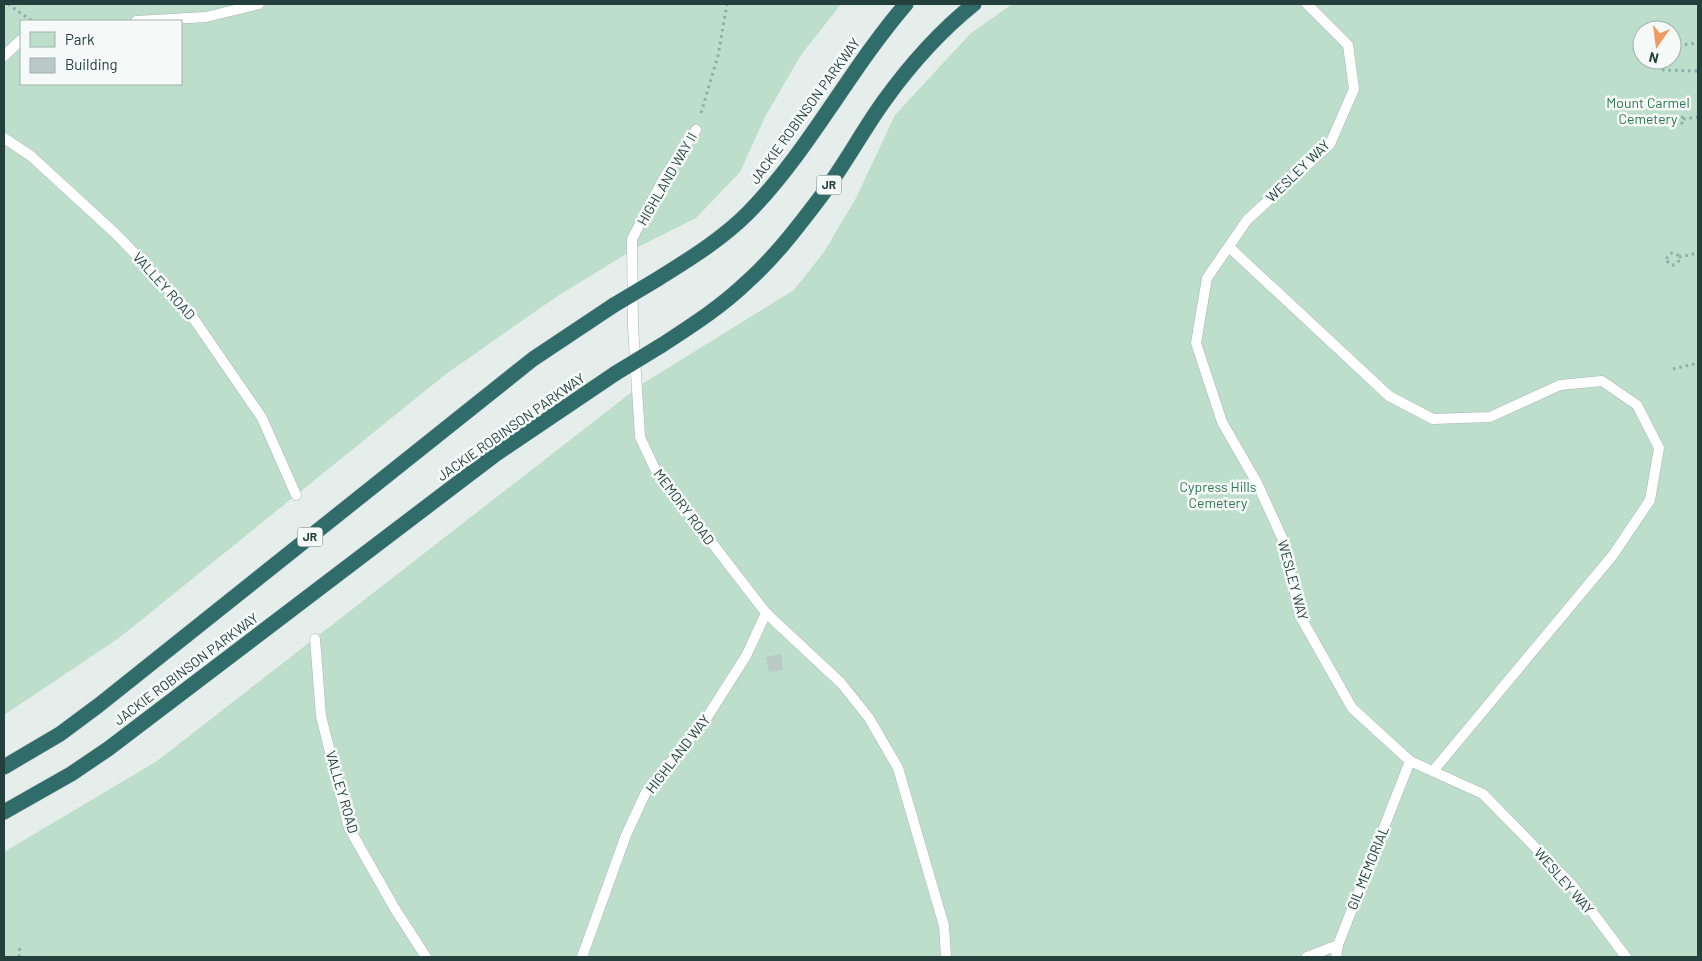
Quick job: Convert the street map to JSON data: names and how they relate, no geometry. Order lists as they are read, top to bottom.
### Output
{
  "streets": {
    "highway": ["JACKIE ROBINSON PARKWAY", "JR"],
    "lane": [
      "WESLEY WAY",
      "HIGHLAND WAY II",
      "VALLEY ROAD",
      "MEMORY ROAD",
      "HIGHLAND WAY",
      "GIL MEMORIAL"
    ]
  },
  "crossings": [
    ["WESLEY WAY", "GIL MEMORIAL"],
    ["HIGHLAND WAY II", "MEMORY ROAD"],
    ["MEMORY ROAD", "HIGHLAND WAY"]
  ],
  "parks": ["Mount Carmel Cemetery", "Cypress Hills Cemetery"],
  "legend": ["Park", "Building"],
  "north": "bottom"
}
